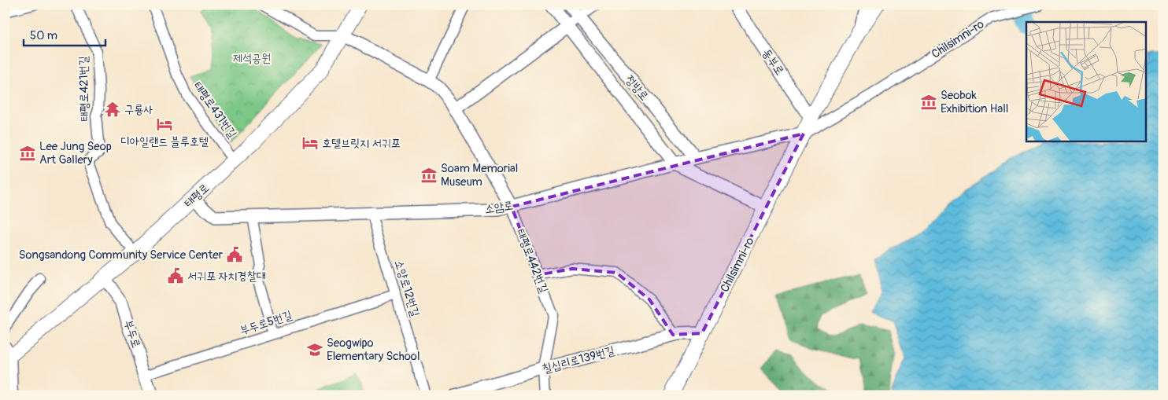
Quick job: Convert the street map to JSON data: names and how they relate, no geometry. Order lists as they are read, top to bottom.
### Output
{
  "streets": {
    "main road": ["Chilsimni-ro", "태평로"],
    "street": [
      "동부로",
      "정방로",
      "태평로421번길",
      "태평로431번길",
      "소암로",
      "태평로442번길",
      "소양로12번길",
      "부두로5번길",
      "부두로",
      "칠십리로139번길"
    ]
  },
  "crossings": [
    ["Chilsimni-ro", "동부로"],
    ["Chilsimni-ro", "소암로"],
    ["Chilsimni-ro", "칠십리로139번길"],
    ["정방로", "소암로"],
    ["태평로421번길", "태평로"],
    ["태평로431번길", "태평로"],
    ["태평로", "소암로"],
    ["태평로", "태평로442번길"],
    ["태평로", "부두로"],
    ["소암로", "태평로442번길"],
    ["소암로", "소양로12번길"],
    ["태평로442번길", "칠십리로139번길"],
    ["소양로12번길", "부두로5번길"],
    ["부두로5번길", "부두로"]
  ],
  "parks": ["제석공원"],
  "places": {
    "museum": ["Seobok Exhibition Hall", "Lee Jung Seop Art Gallery", "Soam Memorial Museum"],
    "temple": ["구룡사"],
    "hotel": ["디아일랜드 블루호텔", "호텔브릿지 서귀포"],
    "public building": ["Songsandong Community Service Center", "서귀포 자치경찰대"],
    "school or university": ["Seogwipo Elementary School"]
  },
  "scale_bar": "50 m"
}
